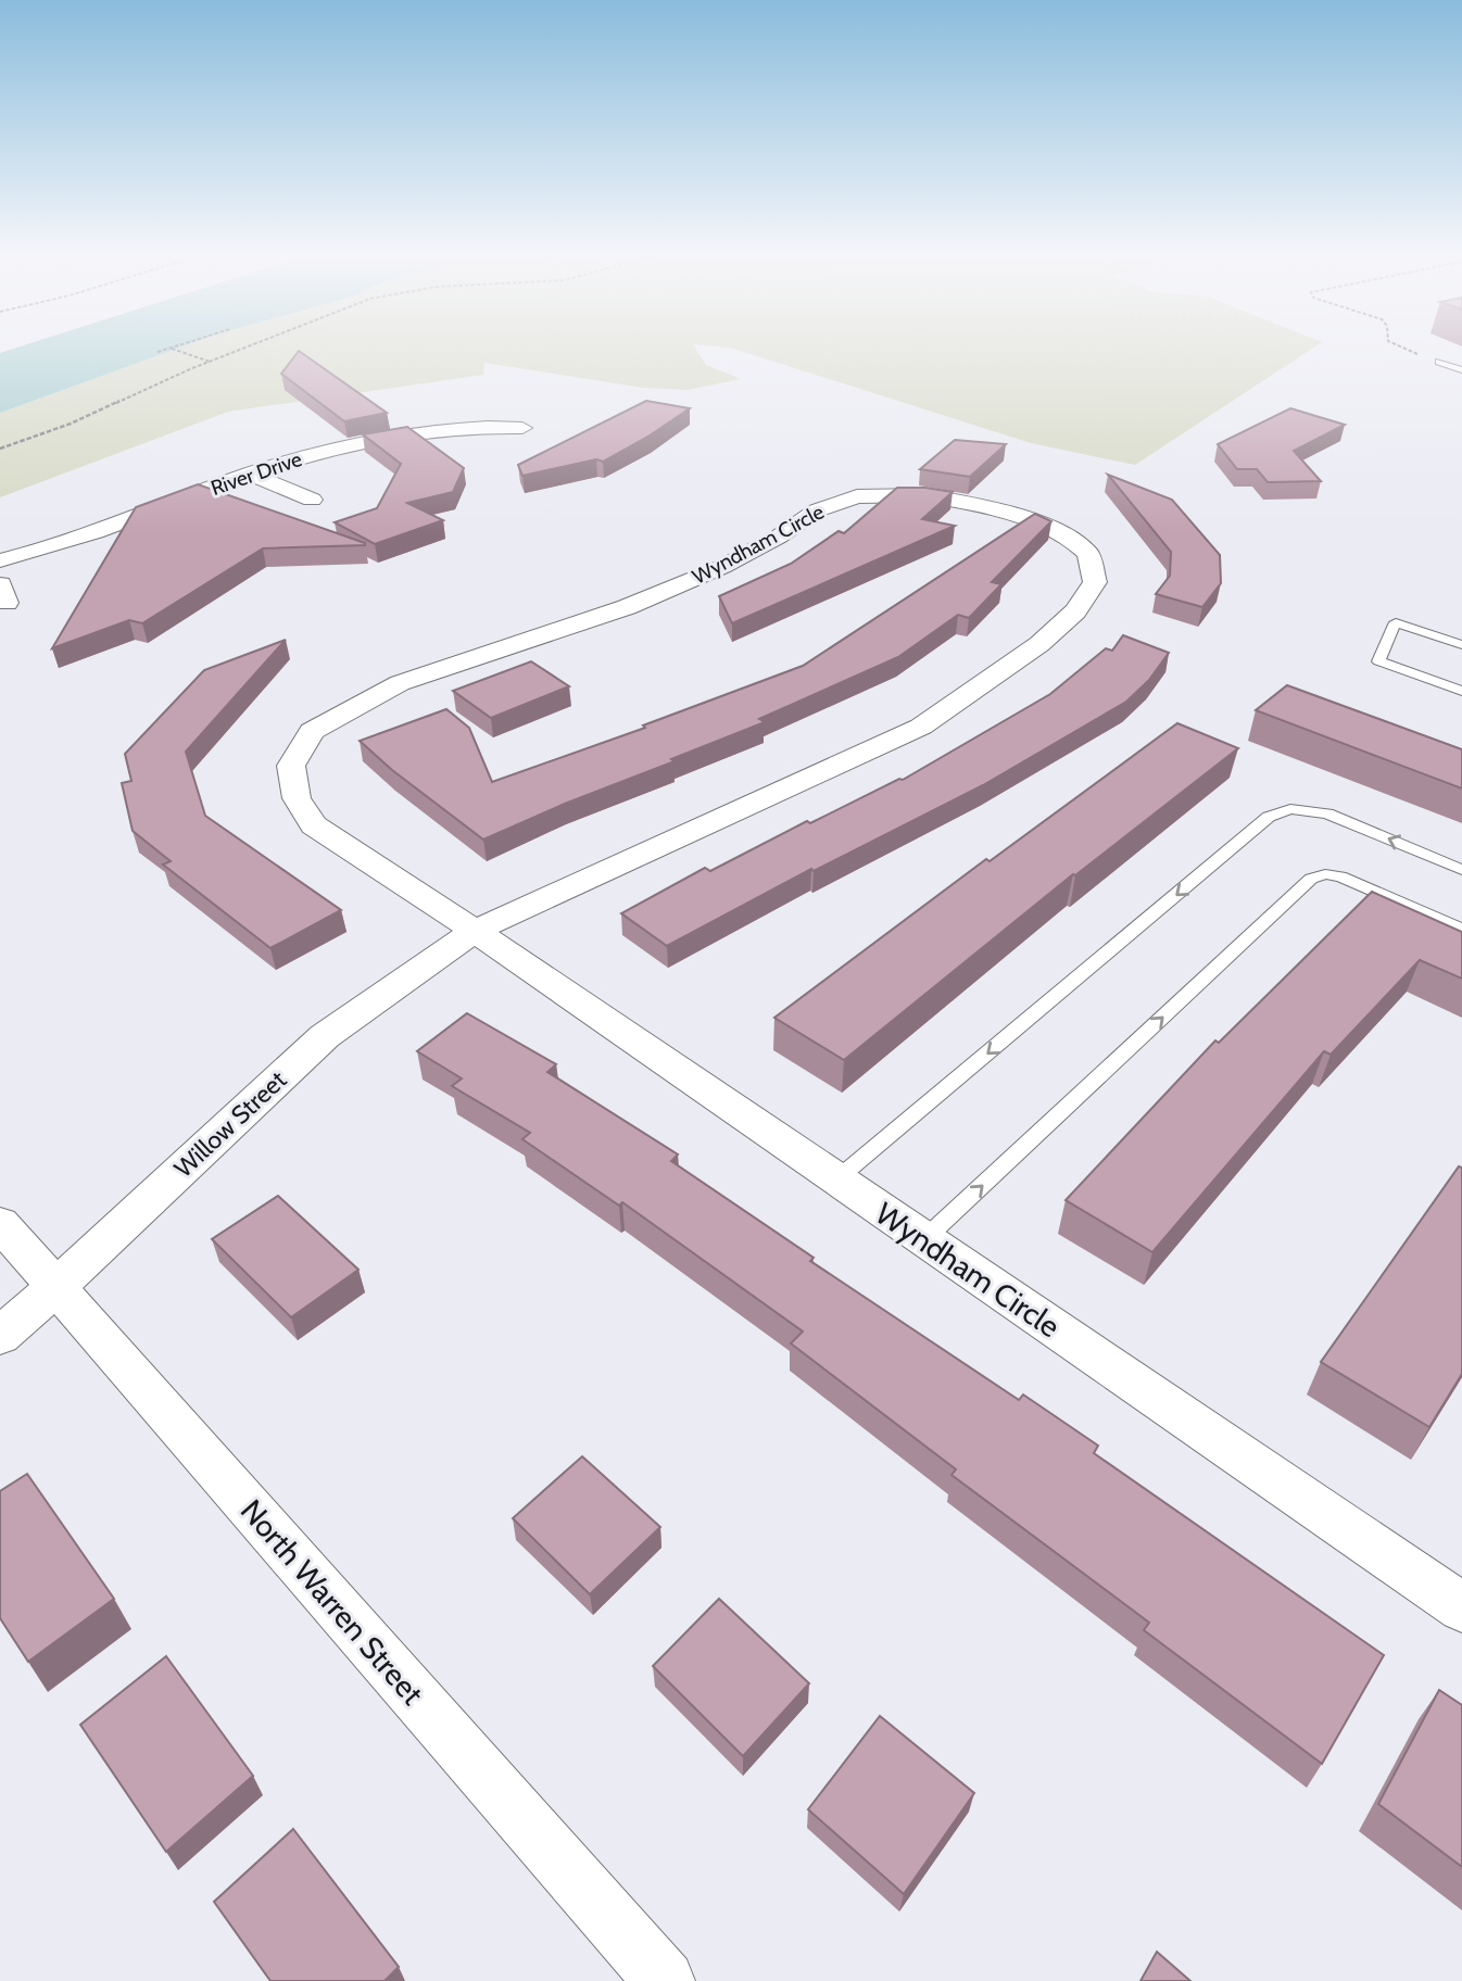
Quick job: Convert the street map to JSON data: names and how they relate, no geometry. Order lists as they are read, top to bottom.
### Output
{
  "streets": {
    "street": [
      "River Drive",
      "Wyndham Circle",
      "Willow Street",
      "North Warren Street"
    ]
  },
  "crossings": [
    ["Wyndham Circle", "Willow Street"],
    ["Willow Street", "North Warren Street"]
  ]
}
